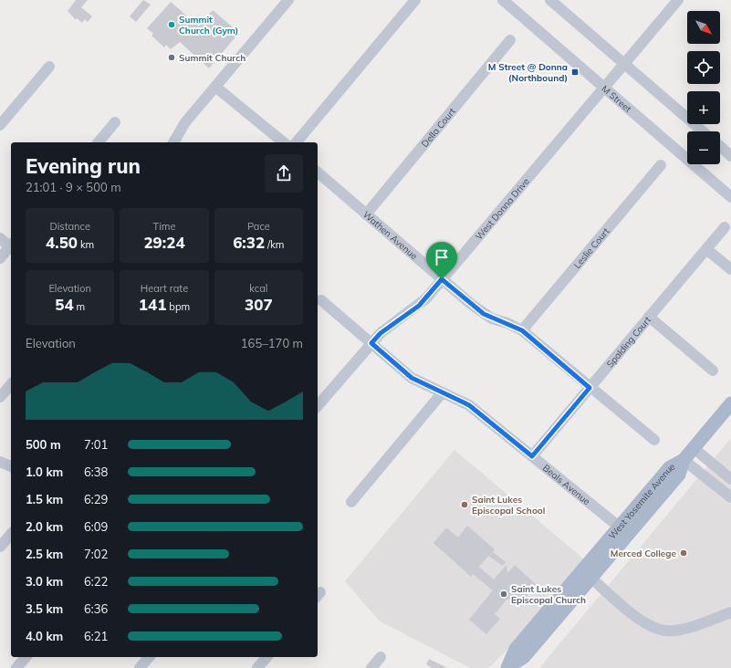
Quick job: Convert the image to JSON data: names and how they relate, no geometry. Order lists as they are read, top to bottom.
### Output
{
  "streets": {
    "main road": ["West Yosemite Avenue"],
    "street": [
      "M Street",
      "Della Court",
      "West Donna Drive",
      "Wathen Avenue",
      "Leslie Court",
      "Spalding Court",
      "Beals Avenue"
    ]
  },
  "crossings": [
    ["M Street", "West Donna Drive"],
    ["Della Court", "Wathen Avenue"],
    ["West Donna Drive", "Wathen Avenue"],
    ["West Donna Drive", "Beals Avenue"],
    ["Wathen Avenue", "Leslie Court"],
    ["Wathen Avenue", "Spalding Court"],
    ["Spalding Court", "Beals Avenue"],
    ["Beals Avenue", "West Yosemite Avenue"]
  ],
  "places": {
    "other": [
      "Summit Church (Gym)",
      "Summit Church",
      "Saint Lukes Episcopal School",
      "Merced College",
      "Saint Lukes Episcopal Church"
    ],
    "transit": ["M Street @ Donna (Northbound)"]
  },
  "north": "bottom right",
  "page": {
    "map_buttons": ["+", "−"],
    "heading": ["Evening run", "21:01 · 9 × 500 m"],
    "stats": [
      ["Distance", "4.50 km"],
      ["Time", "29:24"],
      ["Pace", "6:32 /km"],
      ["Elevation", "54 m"],
      ["Heart rate", "141 bpm"],
      ["kcal", "307"]
    ],
    "chart": ["Elevation", "165–170 m"],
    "list": [
      {
        "name": "500 m",
        "note": "7:01"
      },
      {
        "name": "1.0 km",
        "note": "6:38"
      },
      {
        "name": "1.5 km",
        "note": "6:29"
      },
      {
        "name": "2.0 km",
        "note": "6:09"
      },
      {
        "name": "2.5 km",
        "note": "7:02"
      },
      {
        "name": "3.0 km",
        "note": "6:22"
      },
      {
        "name": "3.5 km",
        "note": "6:36"
      },
      {
        "name": "4.0 km",
        "note": "6:21"
      }
    ]
  }
}
